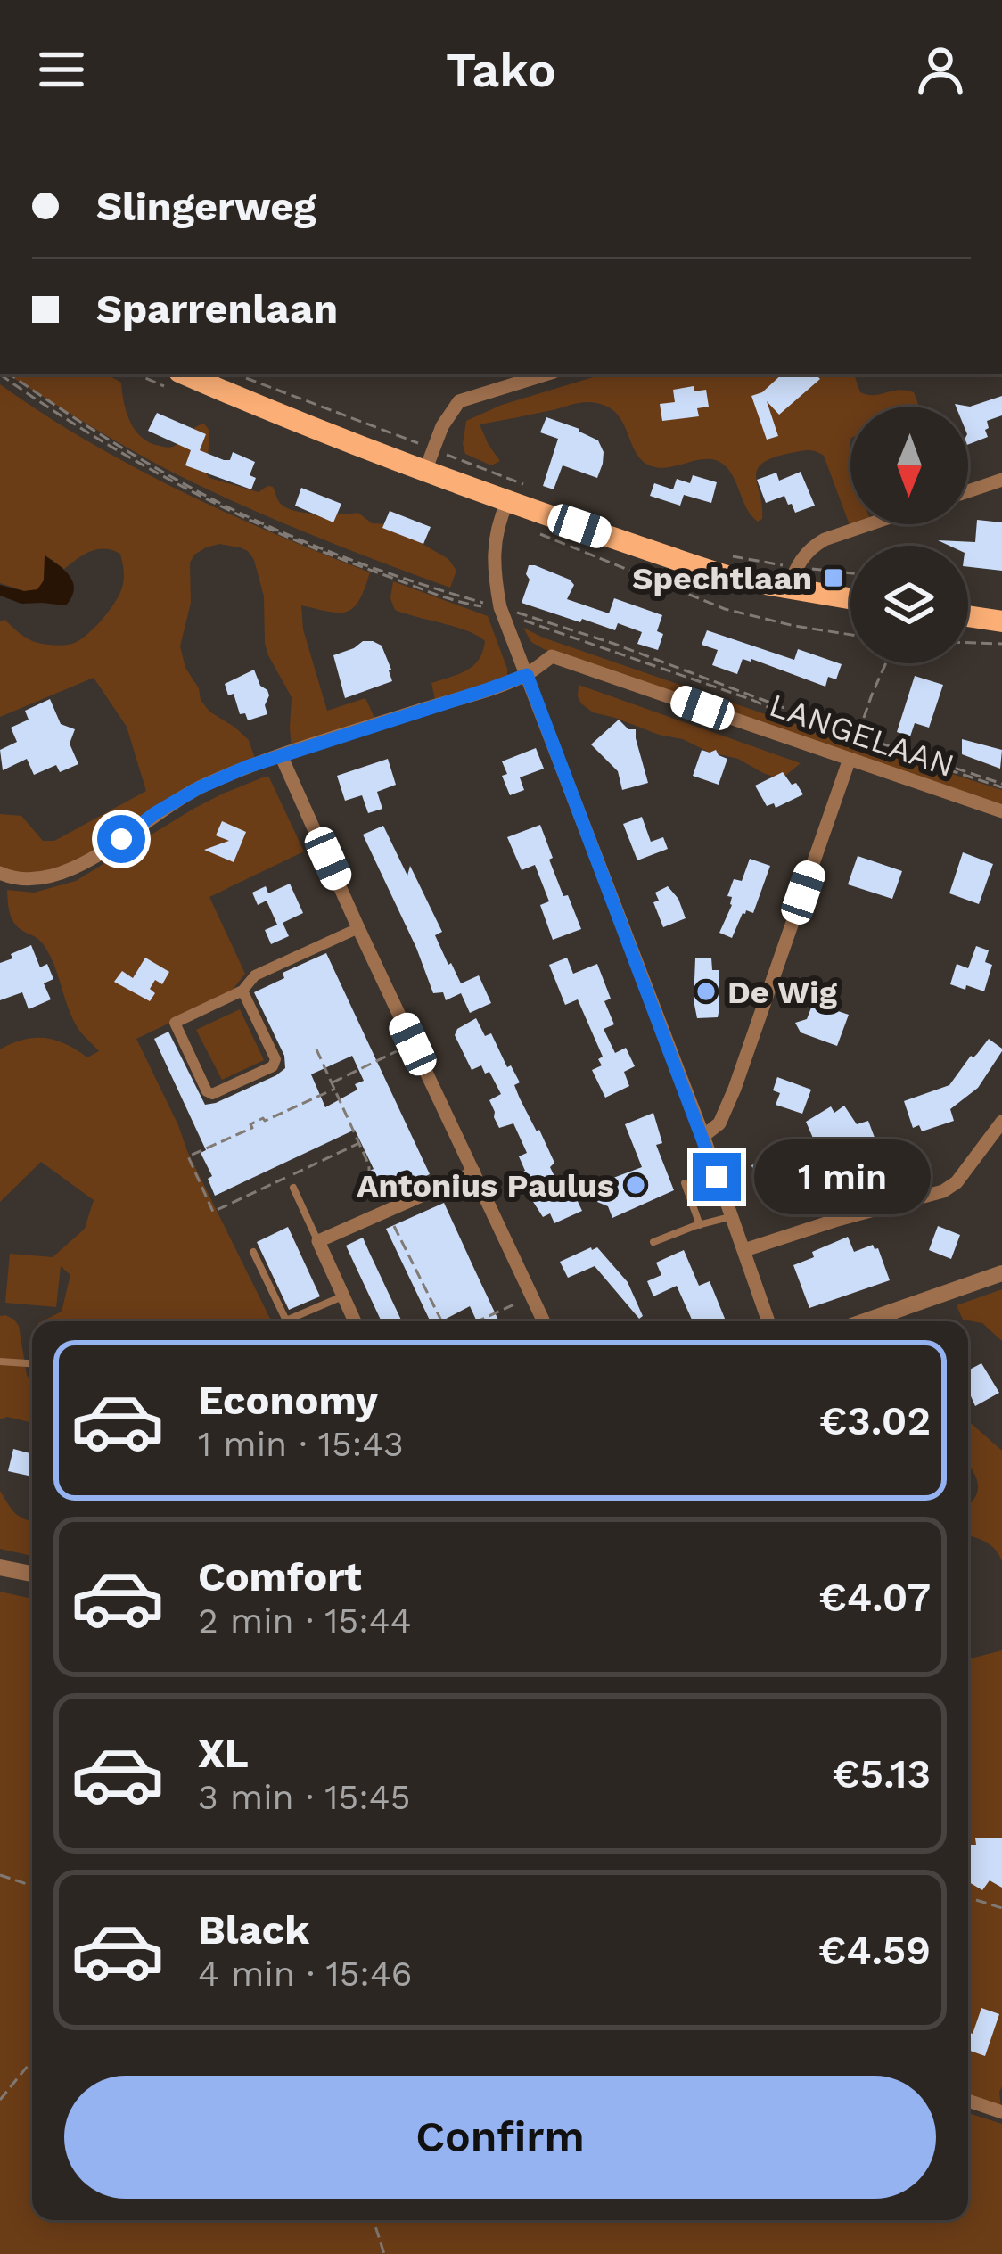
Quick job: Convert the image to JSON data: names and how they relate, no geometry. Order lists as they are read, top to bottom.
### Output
{
  "streets": {
    "street": ["LANGELAAN"]
  },
  "places": {
    "transit": ["Spechtlaan"],
    "other": ["De Wig", "Antonius Paulus"]
  },
  "north": "bottom",
  "page": {
    "header": "Tako",
    "banner": ["Slingerweg", "Sparrenlaan"],
    "bubble": "1 min",
    "list": [
      {
        "name": "Economy",
        "note": "1 min · 15:43",
        "value": "€3.02"
      },
      {
        "name": "Comfort",
        "note": "2 min · 15:44",
        "value": "€4.07"
      },
      {
        "name": "XL",
        "note": "3 min · 15:45",
        "value": "€5.13"
      },
      {
        "name": "Black",
        "note": "4 min · 15:46",
        "value": "€4.59"
      }
    ],
    "buttons": "Confirm"
  }
}
